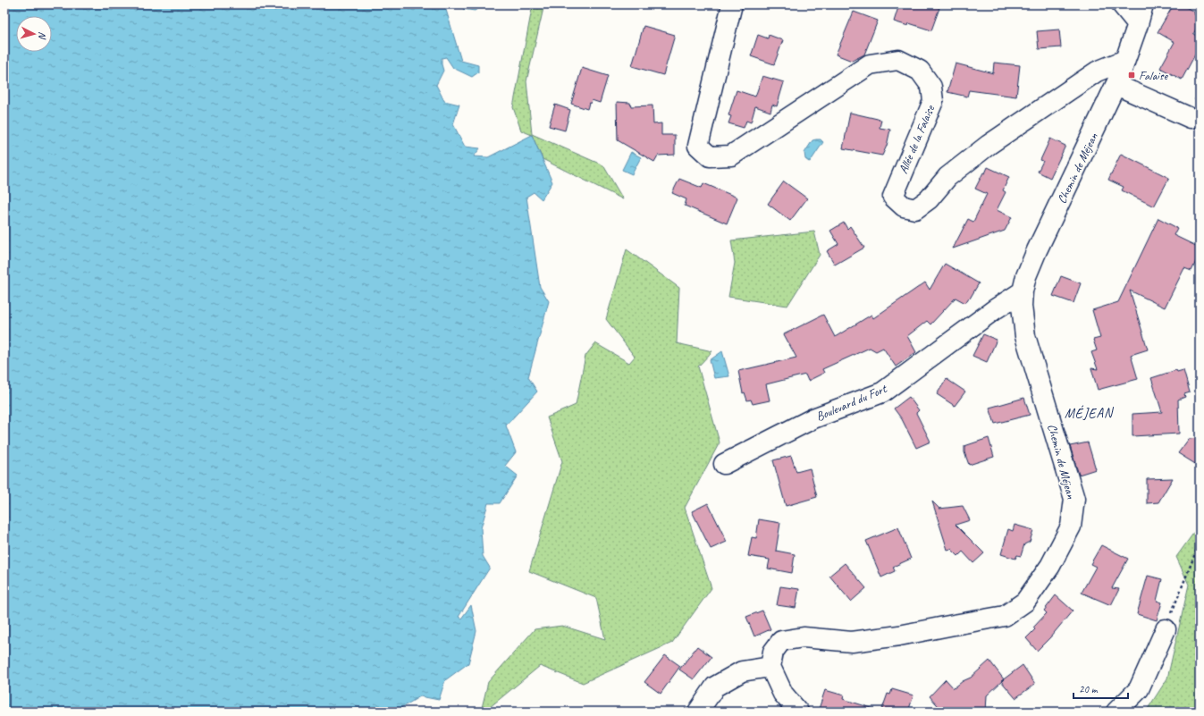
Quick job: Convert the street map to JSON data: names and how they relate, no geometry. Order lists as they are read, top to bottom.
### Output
{
  "streets": {
    "street": ["Allée de la Falaise", "Chemin de Méjean", "Boulevard du Fort"]
  },
  "crossings": [
    ["Allée de la Falaise", "Chemin de Méjean"],
    ["Chemin de Méjean", "Boulevard du Fort"]
  ],
  "districts": ["MÉJEAN"],
  "places": {
    "transit": ["Falaise"]
  },
  "scale_bar": "20 m",
  "north": "right"
}
